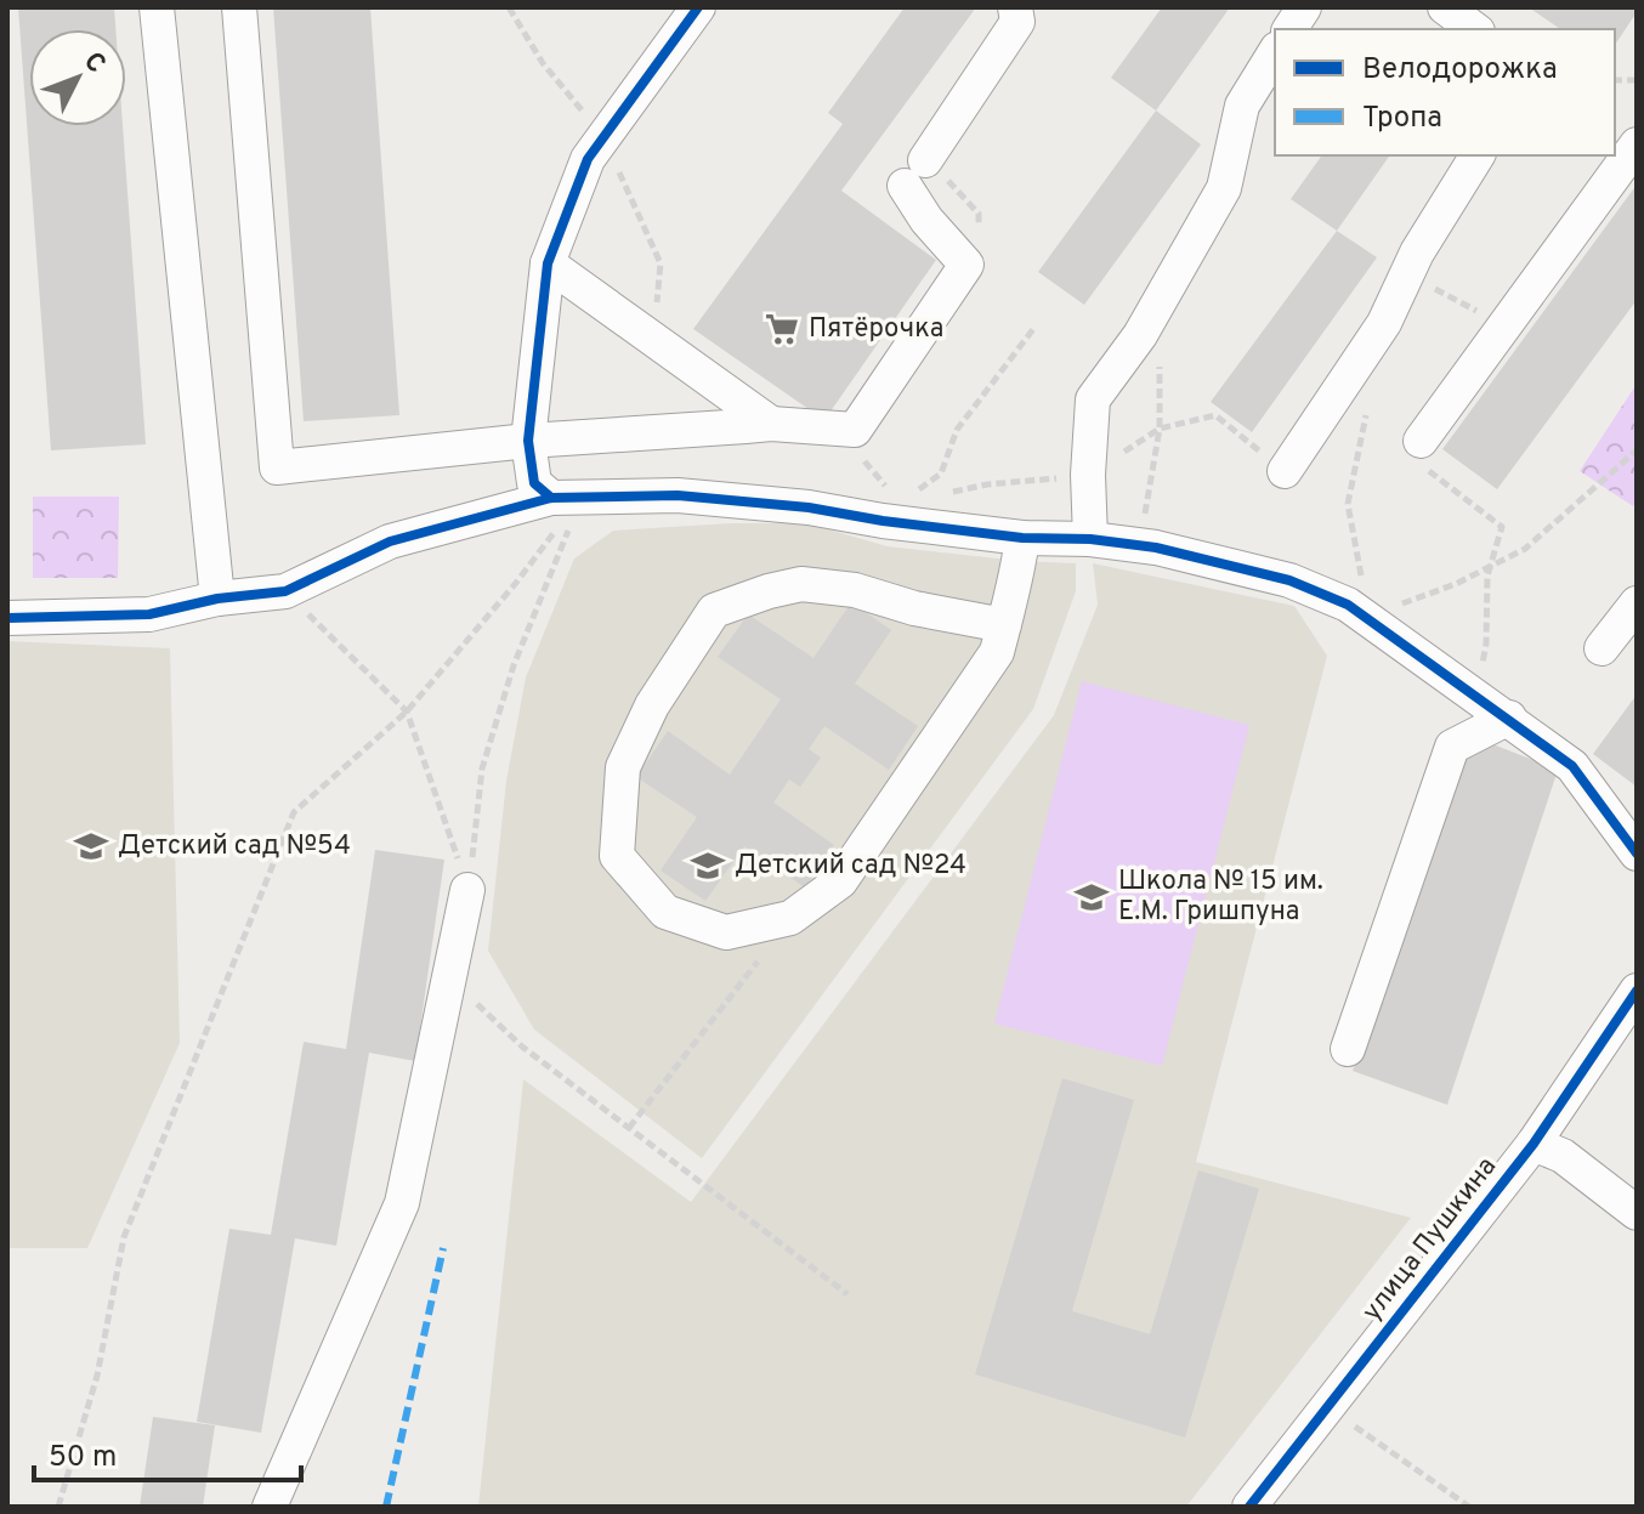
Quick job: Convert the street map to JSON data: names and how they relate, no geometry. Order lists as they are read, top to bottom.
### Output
{
  "streets": {
    "street": ["улица Пушкина"]
  },
  "places": {
    "supermarket": ["Пятёрочка"],
    "school or university": ["Детский сад №54", "Детский сад №24", "Школа № 15 им. Е.М. Гришпуна"]
  },
  "legend": ["Велодорожка", "Тропа"],
  "scale_bar": "50 m",
  "north": "top right"
}
